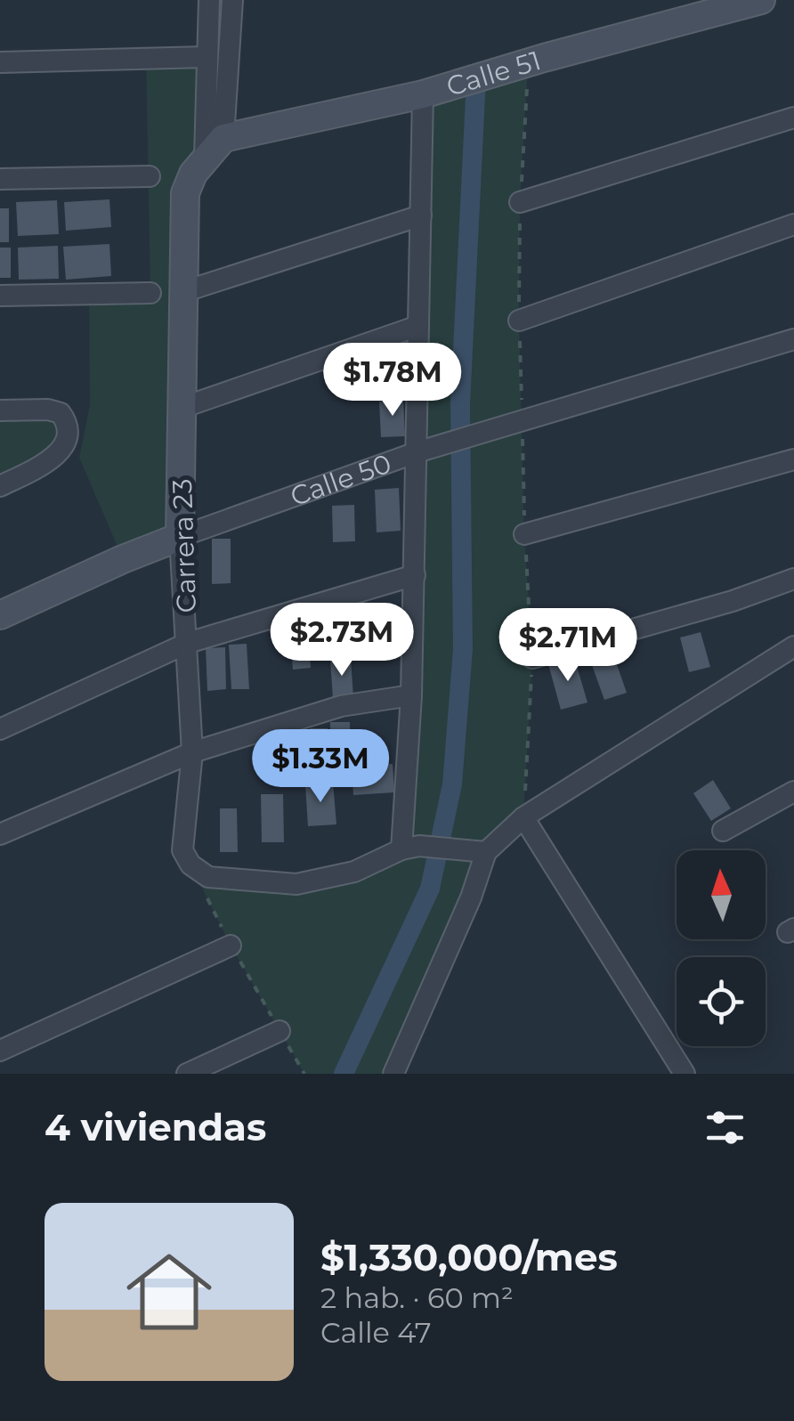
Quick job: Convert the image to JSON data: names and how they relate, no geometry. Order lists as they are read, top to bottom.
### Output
{
  "streets": {
    "street": ["Calle 51", "Calle 50", "Carrera 23"]
  },
  "crossings": [
    ["Calle 51", "Carrera 23"],
    ["Calle 50", "Carrera 23"]
  ],
  "north": "top",
  "page": {
    "price": [
      "$1.78M",
      "$2.73M",
      "$2.71M",
      "$1.33M"
    ],
    "heading": "4 viviendas",
    "list": [
      {
        "name": "$1,330,000/mes",
        "note": "2 hab. · 60 m² · Calle 47"
      }
    ]
  }
}
